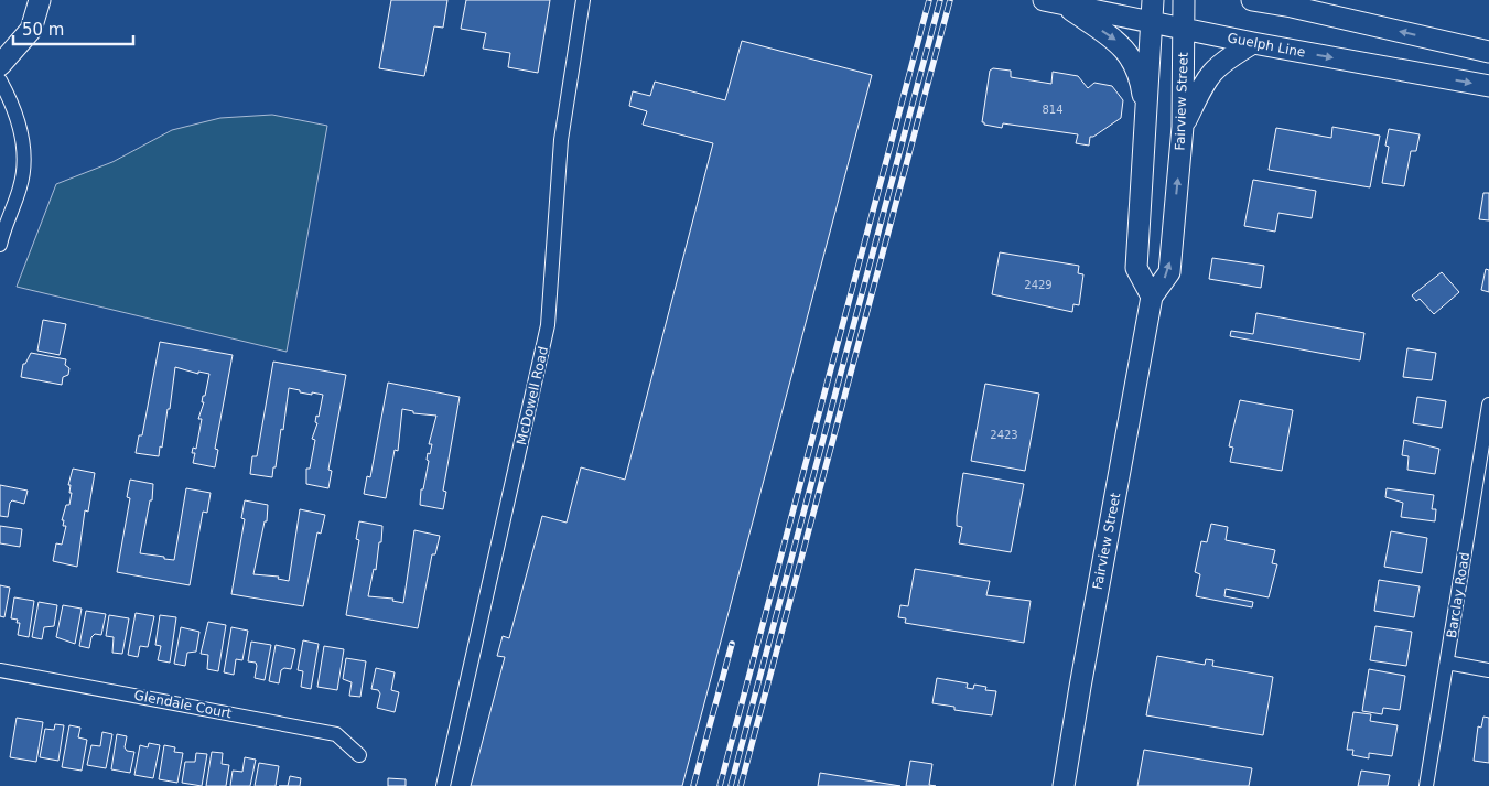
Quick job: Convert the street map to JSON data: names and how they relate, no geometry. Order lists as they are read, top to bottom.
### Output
{
  "streets": {
    "main road": ["Guelph Line", "Fairview Street"],
    "street": ["McDowell Road", "Barclay Road", "Glendale Court"]
  },
  "crossings": [
    ["Guelph Line", "Fairview Street"]
  ],
  "house_numbers": ["814", "2429", "2423"],
  "scale_bar": "50 m"
}
